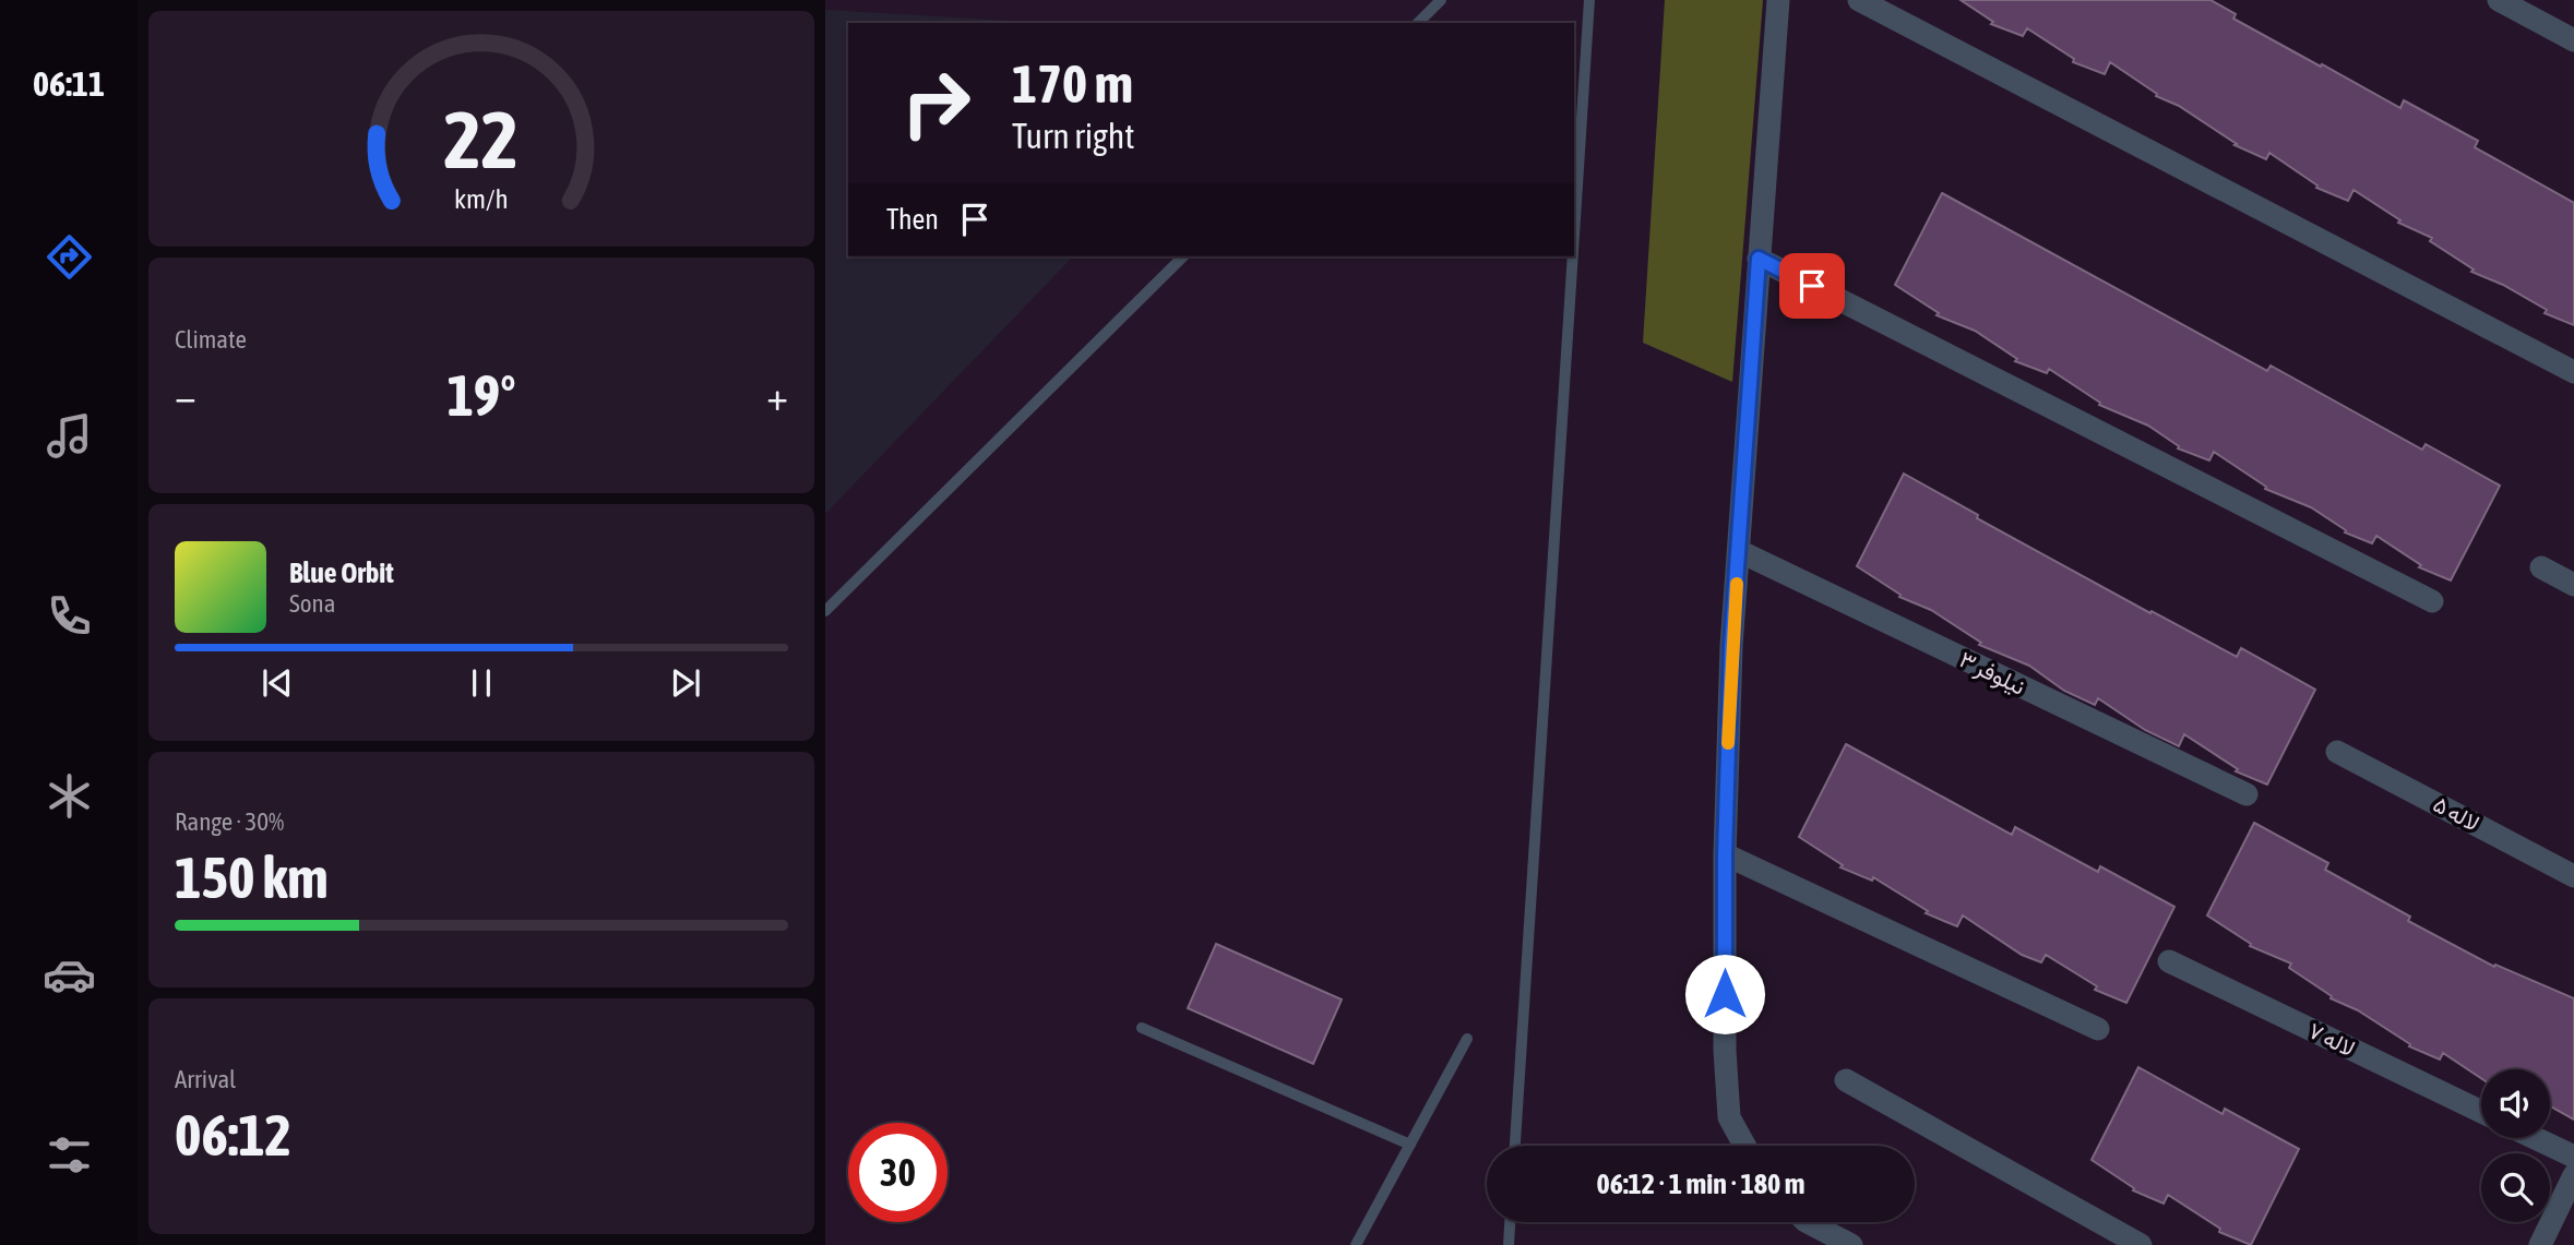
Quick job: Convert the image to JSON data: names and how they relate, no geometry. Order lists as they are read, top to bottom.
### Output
{
  "streets": {
    "street": ["نیلوفر ٣", "لاله ۵", "لاله ٧"]
  },
  "page": {
    "tabs": "06:11",
    "turn": ["170 m", "Turn right"],
    "then": "Then",
    "tile": [
      "Climate",
      ["Range · 30%", "150 km"],
      ["Arrival", "06:12"]
    ],
    "heat": ["−", "19°", "+"],
    "song": ["Blue Orbit", "Sona"],
    "limit": "30",
    "trip": "06:12 · 1 min · 180 m",
    "gauge": ["22", "km/h"]
  }
}
